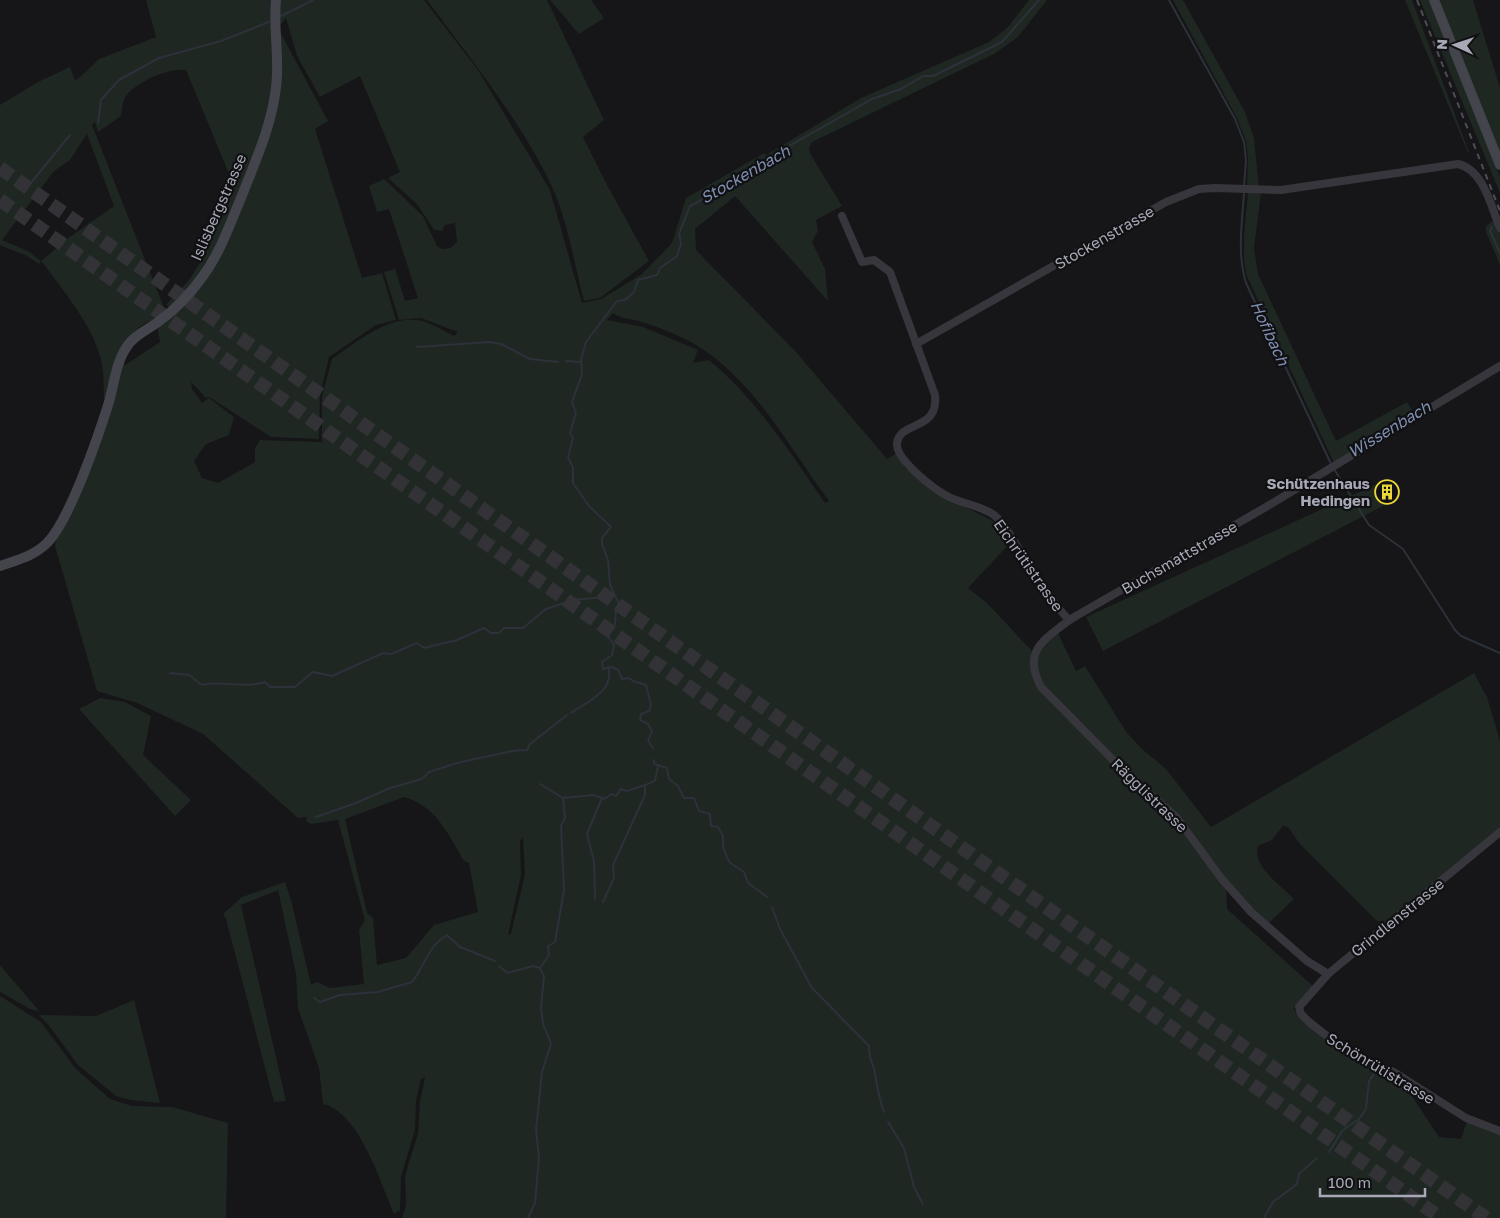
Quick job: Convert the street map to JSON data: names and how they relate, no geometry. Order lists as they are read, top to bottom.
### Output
{
  "streets": {
    "street": [
      "Islisbergstrasse",
      "Stockenstrasse",
      "Buchsmattstrasse",
      "Eichrütistrasse",
      "Rägglistrasse",
      "Grindlenstrasse",
      "Schönrütistrasse"
    ]
  },
  "crossings": [
    ["Stockenstrasse", "Eichrütistrasse"],
    ["Buchsmattstrasse", "Eichrütistrasse"],
    ["Buchsmattstrasse", "Rägglistrasse"],
    ["Rägglistrasse", "Grindlenstrasse"],
    ["Grindlenstrasse", "Schönrütistrasse"]
  ],
  "water": ["Stockenbach", "Hofibach", "Wissenbach"],
  "places": {
    "building": ["Schützenhaus Hedingen"]
  },
  "scale_bar": "100 m",
  "north": "left"
}
